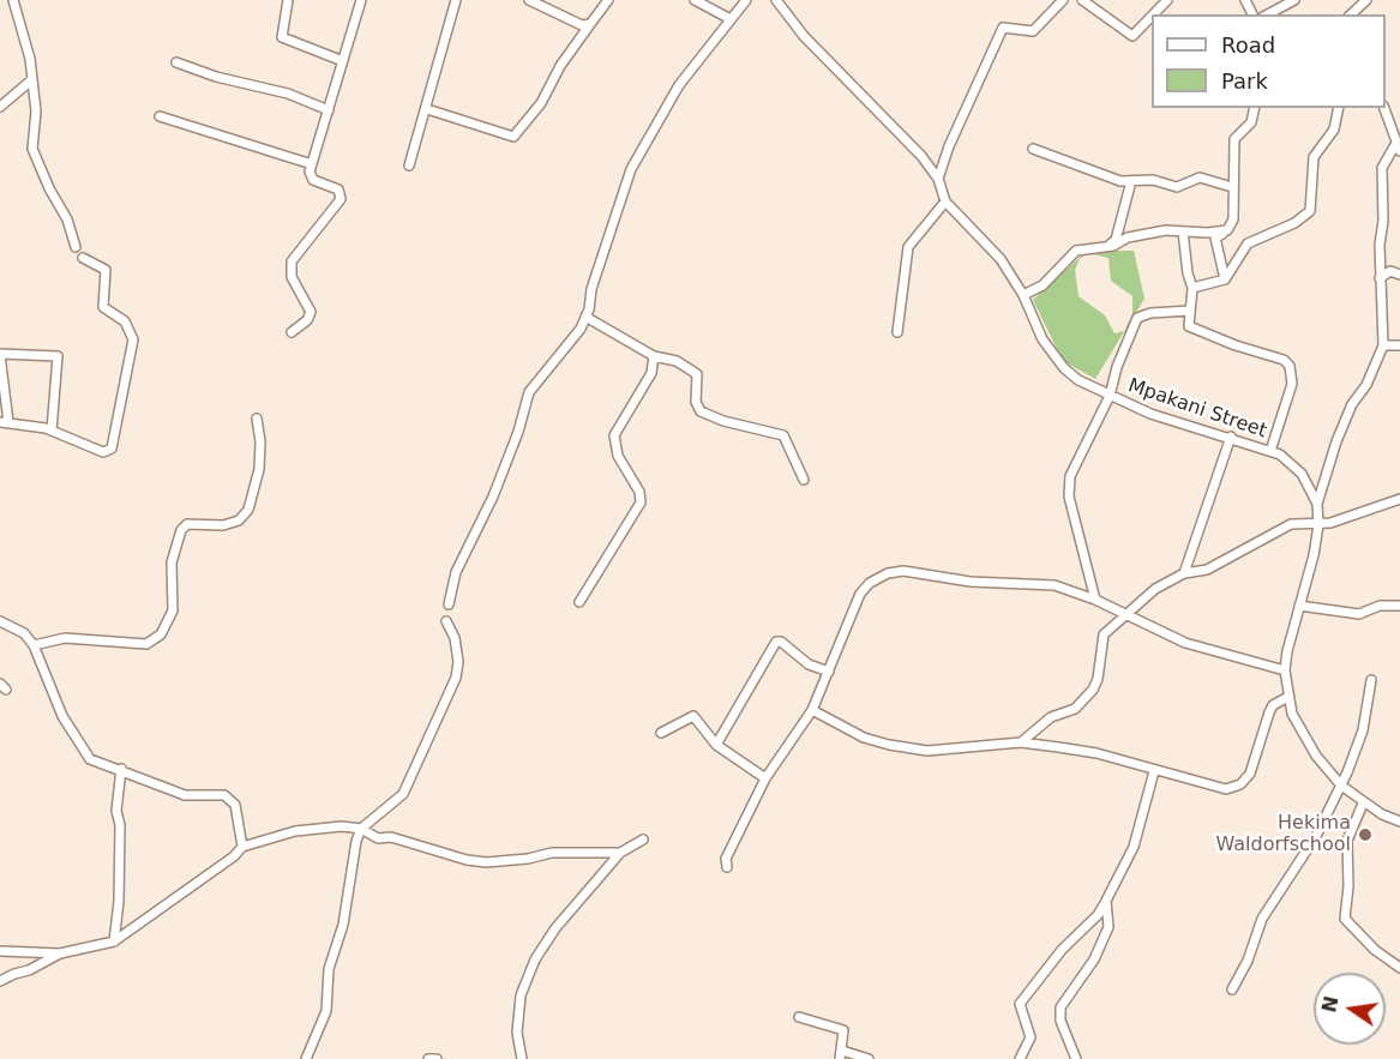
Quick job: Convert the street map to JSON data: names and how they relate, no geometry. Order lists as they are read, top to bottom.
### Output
{
  "streets": {
    "street": ["Mpakani Street"]
  },
  "places": ["Hekima Waldorfschool"],
  "legend": ["Road", "Park"],
  "north": "left"
}
